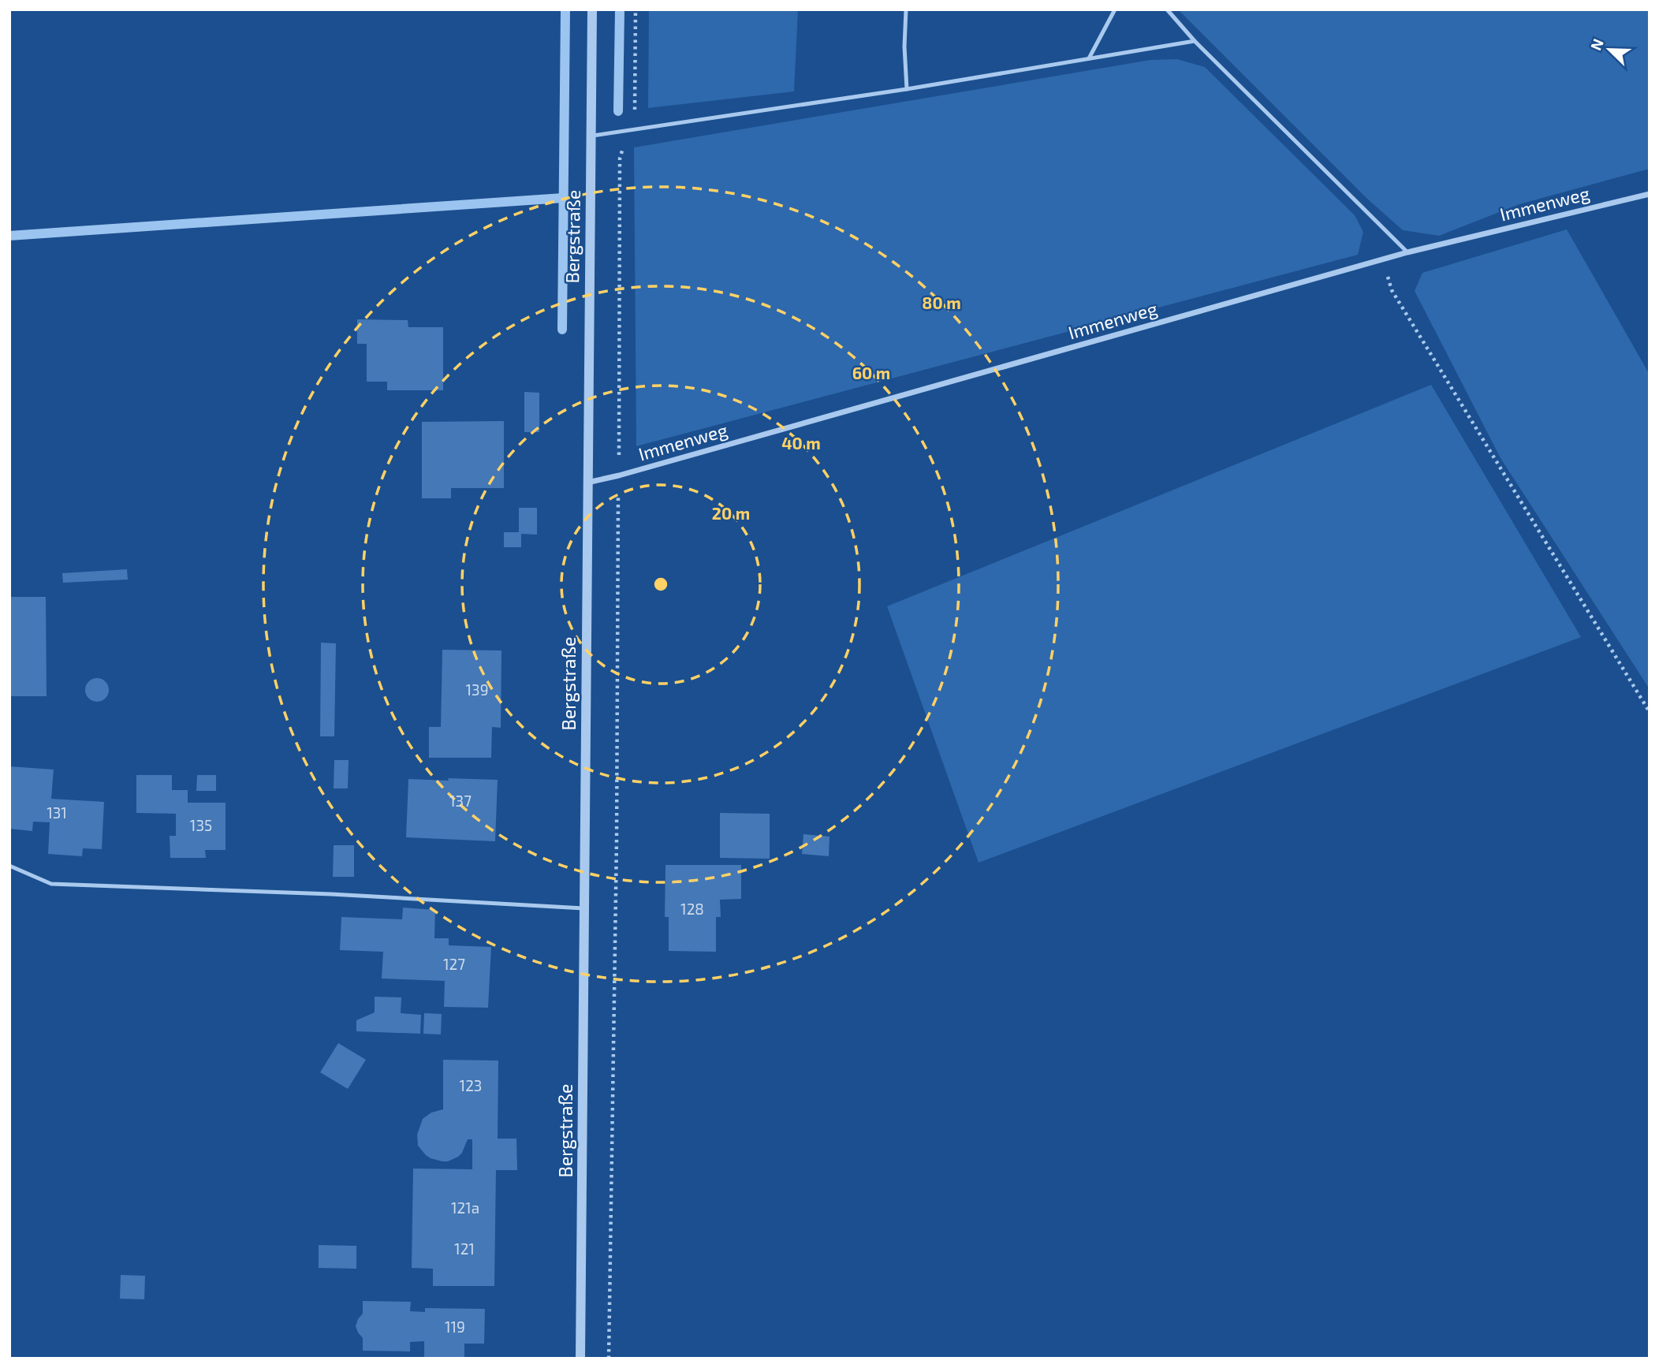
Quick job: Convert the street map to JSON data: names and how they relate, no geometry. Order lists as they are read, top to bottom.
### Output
{
  "streets": {
    "street": ["Immenweg", "Bergstraße"]
  },
  "crossings": [
    ["Immenweg", "Bergstraße"]
  ],
  "house_numbers": [
    "139",
    "137",
    "131",
    "135",
    "128",
    "127",
    "123",
    "121a",
    "121",
    "119"
  ],
  "north": "top left",
  "rings": [
    "80 m",
    "60 m",
    "40 m",
    "20 m"
  ]
}
